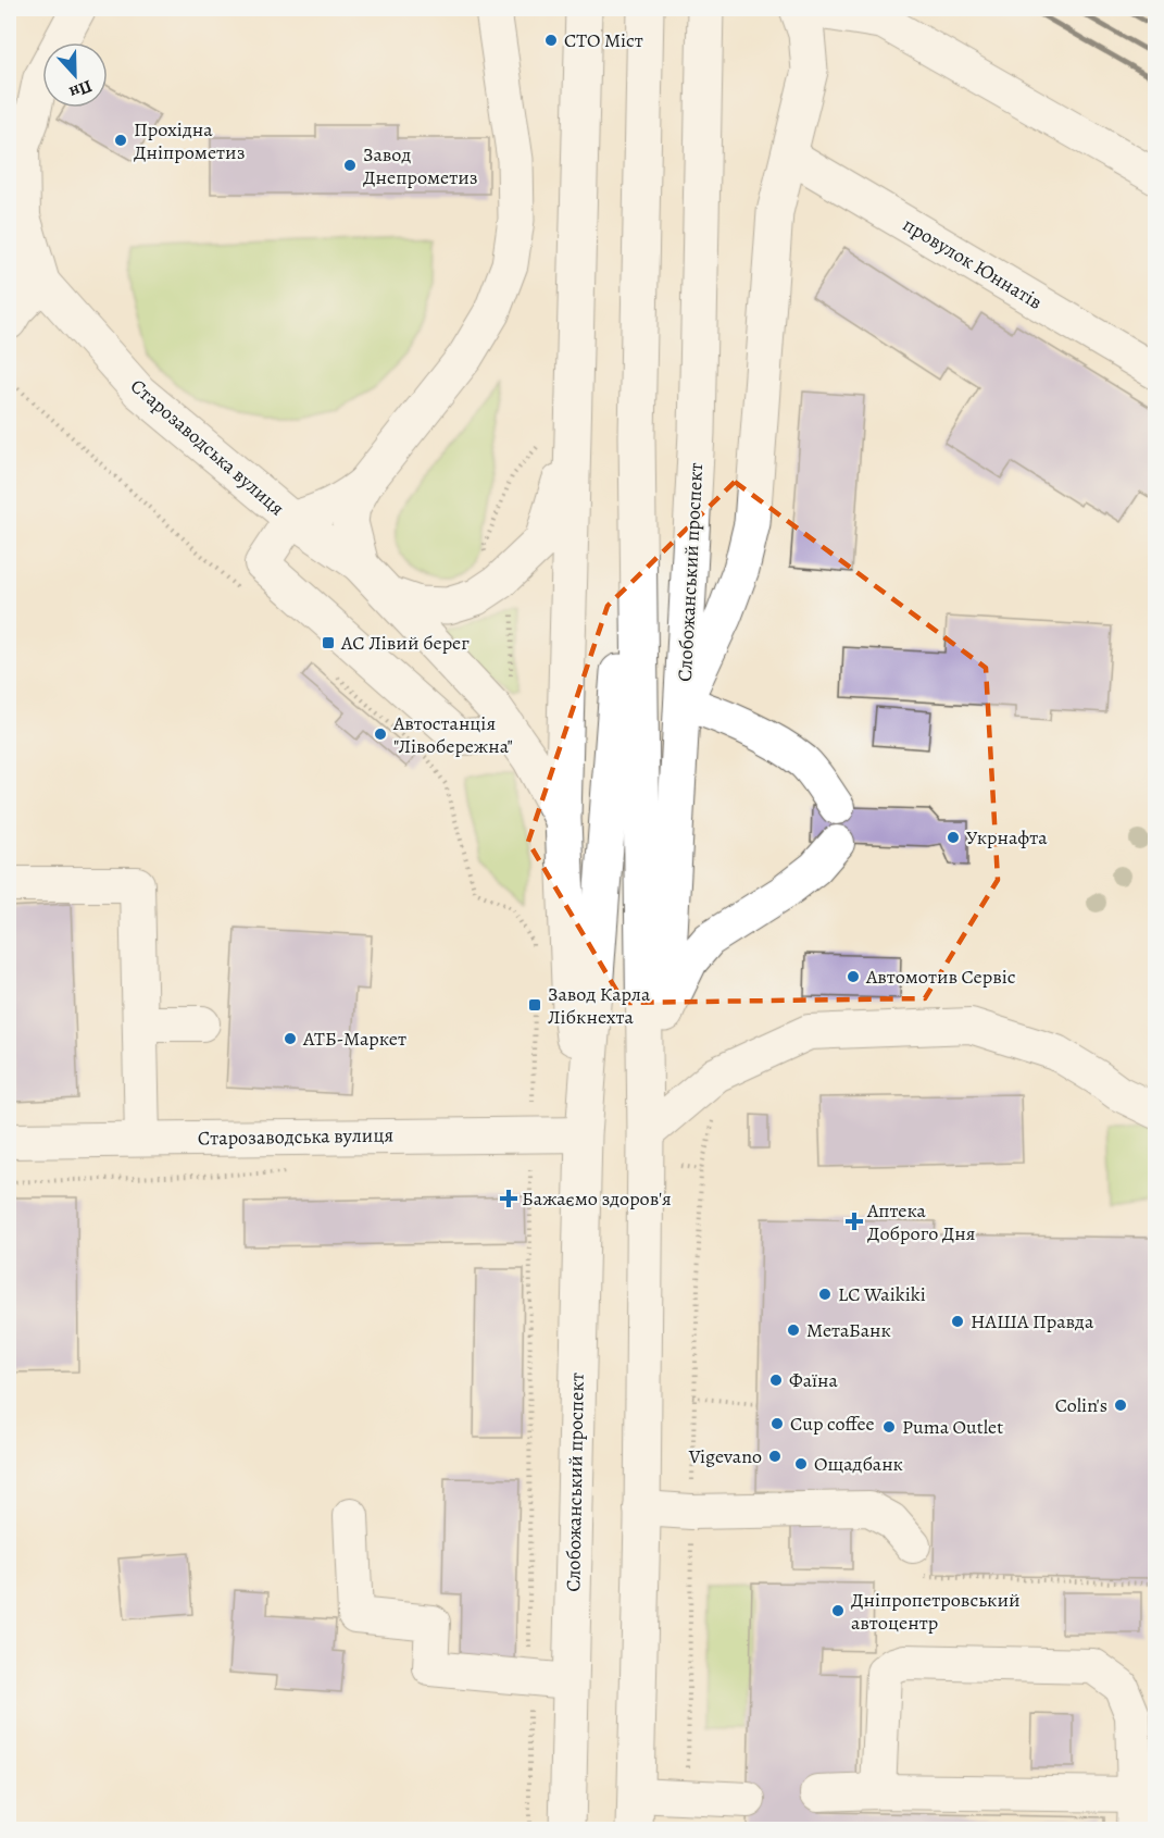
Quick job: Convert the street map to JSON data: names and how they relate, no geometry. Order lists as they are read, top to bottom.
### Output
{
  "streets": {
    "main road": ["Слобожанський проспект"],
    "street": ["провулок Юннатів", "Старозаводська вулиця"]
  },
  "crossings": [
    ["Старозаводська вулиця", "Слобожанський проспект"]
  ],
  "places": {
    "other": [
      "СТО Міст",
      "Прохідна Дніпрометиз",
      "Завод Днепрометиз",
      "Автостанція \"Лівобережна\"",
      "Укрнафта",
      "Автомотив Сервіс",
      "АТБ-Маркет",
      "LC Waikiki",
      "НАША Правда",
      "МетаБанк",
      "Фаїна",
      "Colin's",
      "Cup coffee",
      "Puma Outlet",
      "Vigevano",
      "Ощадбанк",
      "Дніпропетровський автоцентр"
    ],
    "transit": ["АС Лівий берег", "Завод Карла Лібкнехта"],
    "health": ["Бажаємо здоров'я", "Аптека Доброго Дня"]
  },
  "north": "bottom"
}
